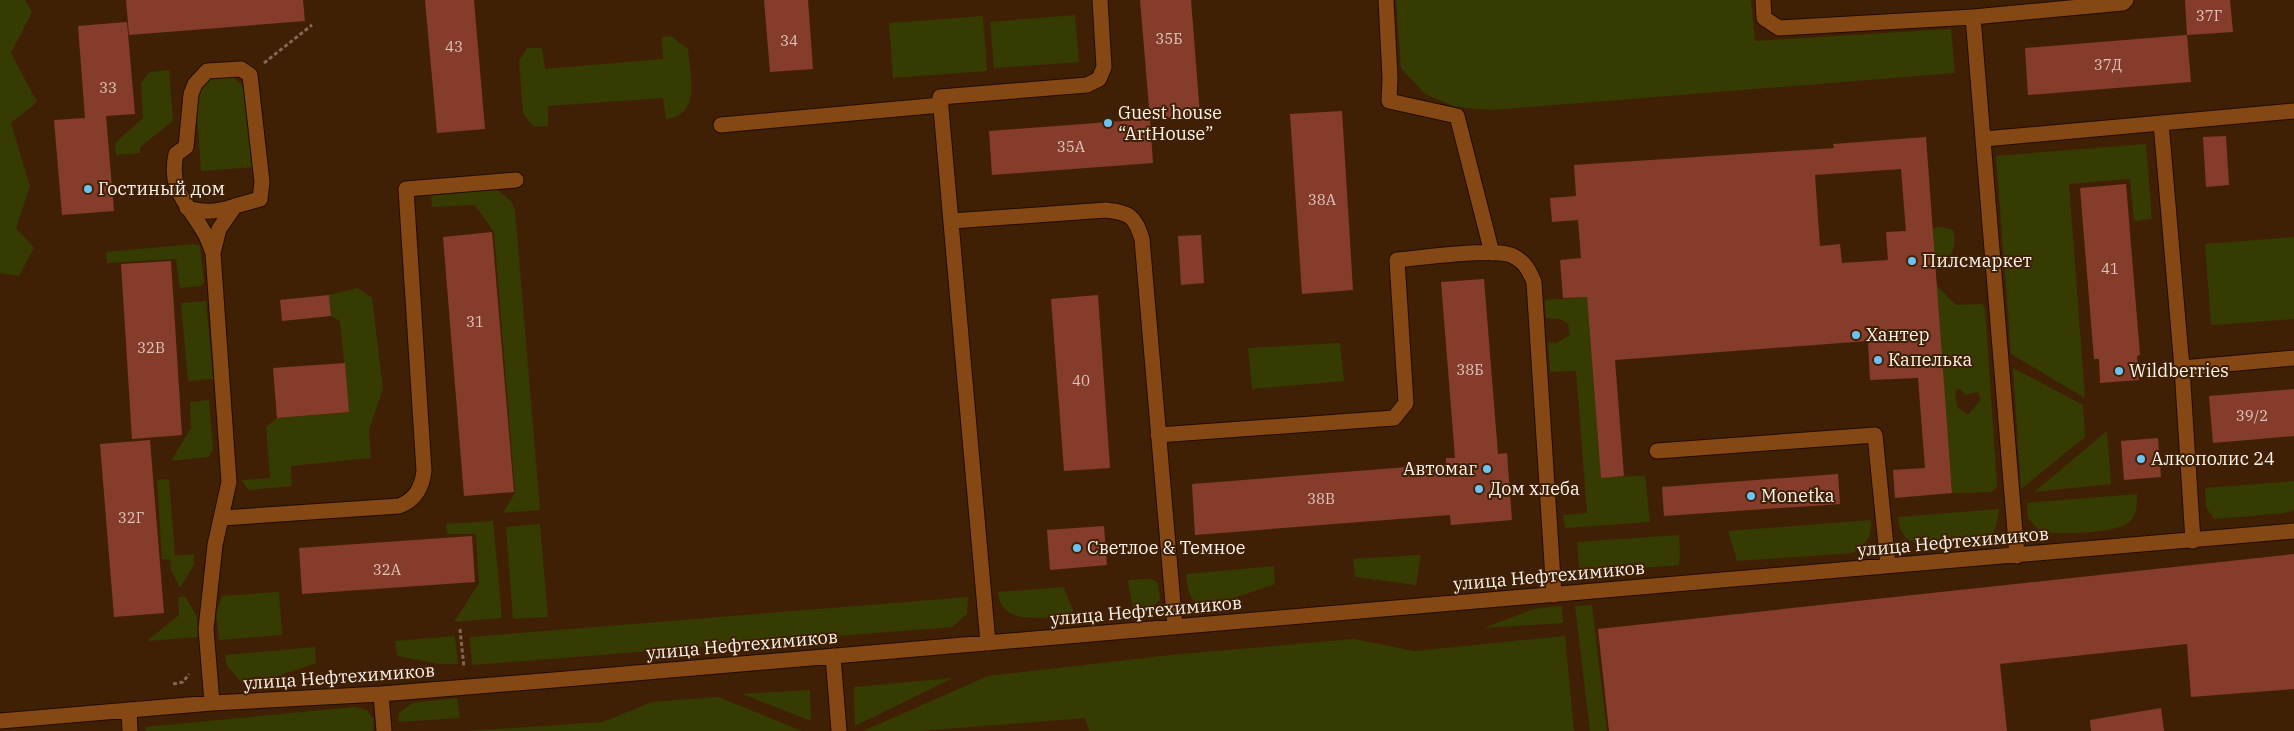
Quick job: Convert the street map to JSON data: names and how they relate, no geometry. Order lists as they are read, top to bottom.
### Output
{
  "streets": {
    "street": ["улица Нефтехимиков"]
  },
  "places": [
    "Guest house “ArtHouse”",
    "Гостиный дом",
    "Пилсмаркет",
    "Хантер",
    "Капелька",
    "Wildberries",
    "Алкополис 24",
    "Автомаг",
    "Дом хлеба",
    "Monetka",
    "Светлое & Темное"
  ],
  "house_numbers": [
    "37Г",
    "35Б",
    "34",
    "43",
    "37Д",
    "33",
    "35А",
    "38А",
    "41",
    "31",
    "32В",
    "38Б",
    "40",
    "39/2",
    "38В",
    "32Г",
    "32А"
  ]
}
